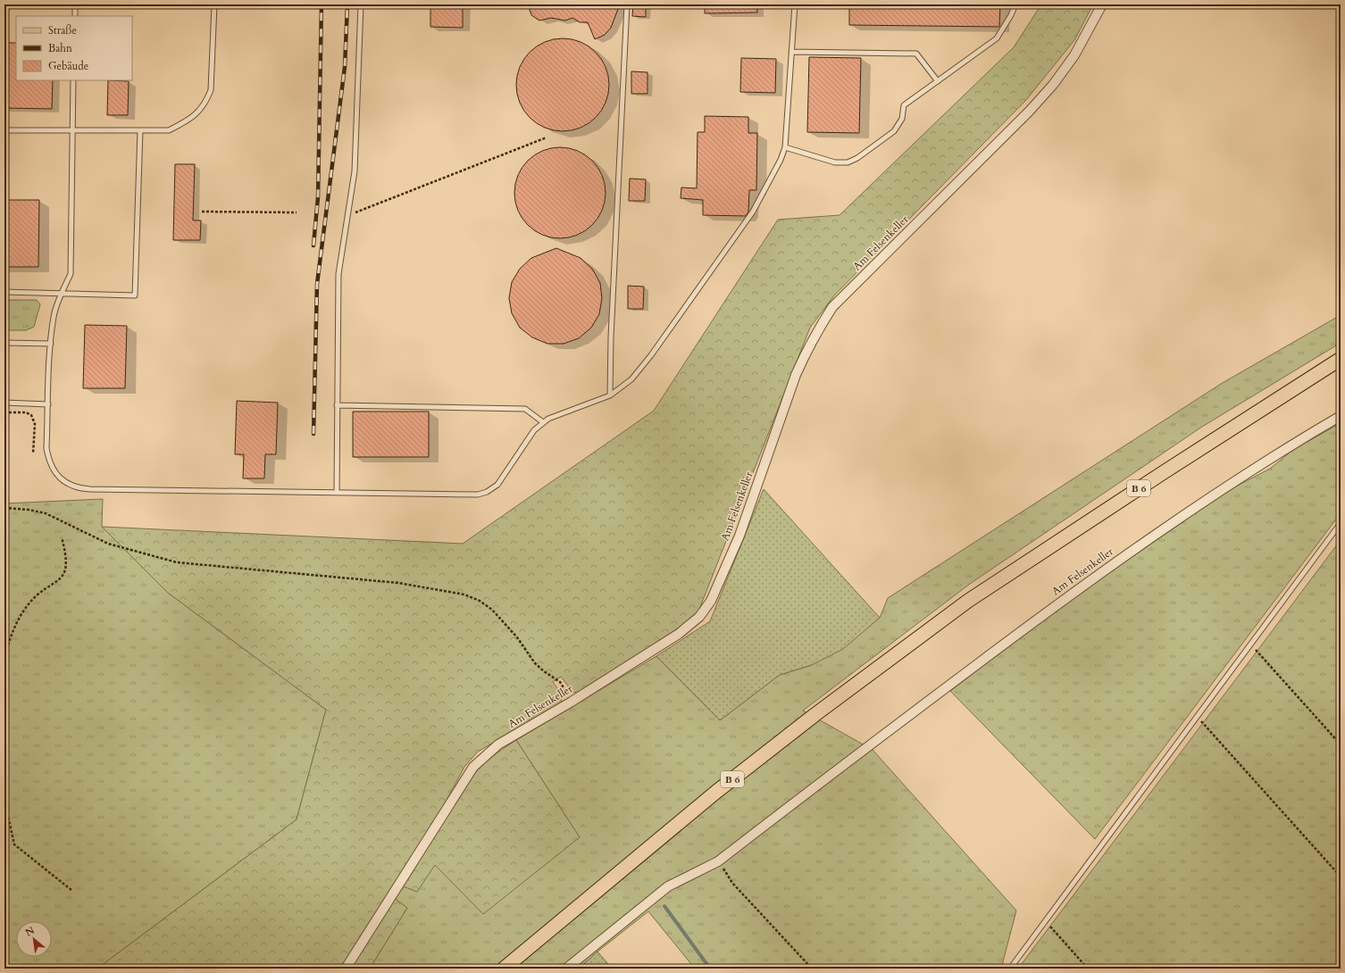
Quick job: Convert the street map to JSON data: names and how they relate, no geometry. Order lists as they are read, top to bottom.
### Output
{
  "streets": {
    "main road": ["B 6"],
    "street": ["Am Felsenkeller"]
  },
  "legend": ["Straße", "Bahn", "Gebäude"],
  "north": "top left"
}
